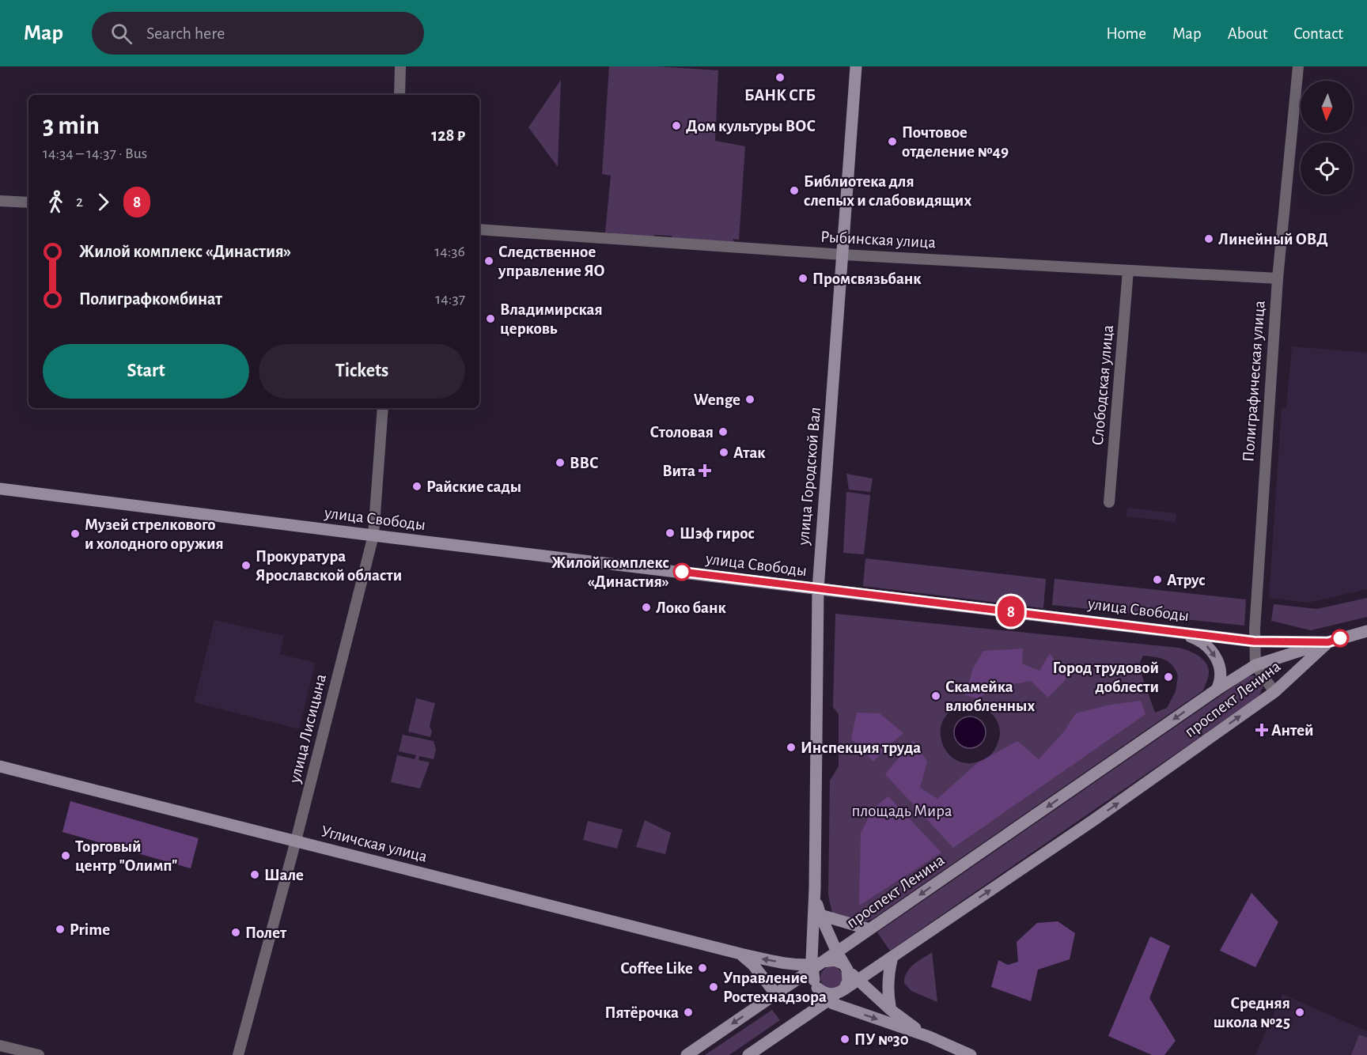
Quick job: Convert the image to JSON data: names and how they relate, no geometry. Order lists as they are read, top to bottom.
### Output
{
  "streets": {
    "main road": [
      "улица Городской Вал",
      "улица Свободы",
      "проспект Ленина",
      "Угличская улица"
    ],
    "street": [
      "Рыбинская улица",
      "Полиграфическая улица",
      "Слободская улица",
      "улица Лисицына"
    ]
  },
  "crossings": [
    ["Рыбинская улица", "Полиграфическая улица"],
    ["Рыбинская улица", "Слободская улица"],
    ["Рыбинская улица", "улица Городской Вал"],
    ["Полиграфическая улица", "улица Свободы"],
    ["Полиграфическая улица", "проспект Ленина"],
    ["улица Городской Вал", "улица Свободы"],
    ["улица Городской Вал", "проспект Ленина"],
    ["улица Городской Вал", "Угличская улица"],
    ["улица Свободы", "проспект Ленина"],
    ["улица Свободы", "улица Лисицына"],
    ["проспект Ленина", "Угличская улица"],
    ["улица Лисицына", "Угличская улица"]
  ],
  "parks": ["площадь Мира"],
  "places": {
    "other": [
      "БАНК СГБ",
      "Дом культуры ВОС",
      "Почтовое отделение №49",
      "Библиотека для слепых и слабовидящих",
      "Линейный ОВД",
      "Следственное управление ЯО",
      "Промсвязьбанк",
      "Владимирская церковь",
      "Wenge",
      "Столовая",
      "Атак",
      "ВВС",
      "Райские сады",
      "Шэф гирос",
      "Музей стрелкового и холодного оружия",
      "Прокуратура Ярославской области",
      "Жилой комплекс «Династия»",
      "Атрус",
      "Локо банк",
      "Город трудовой доблести",
      "Скамейка влюбленных",
      "Инспекция труда",
      "Торговый центр \"Олимп\"",
      "Шале",
      "Prime",
      "Полет",
      "Coffee Like",
      "Управление Ростехнадзора",
      "Пятёрочка",
      "Средняя школа №25",
      "ПУ №30"
    ],
    "health": ["Вита", "Антей"]
  },
  "lines": ["bus line 8"],
  "north": "bottom",
  "page": {
    "header": "Map",
    "search": "Search here",
    "nav": [
      "Home",
      "Map",
      "About",
      "Contact"
    ],
    "on_map": "8",
    "heading": ["3 min", "14:34 – 14:37 · Bus", "128 ₽"],
    "legs": ["2", "8"],
    "list": [
      {
        "name": "Жилой комплекс «Династия»",
        "value": "14:36"
      },
      {
        "name": "Полиграфкомбинат",
        "value": "14:37"
      }
    ],
    "buttons": ["Start", "Tickets"]
  }
}
